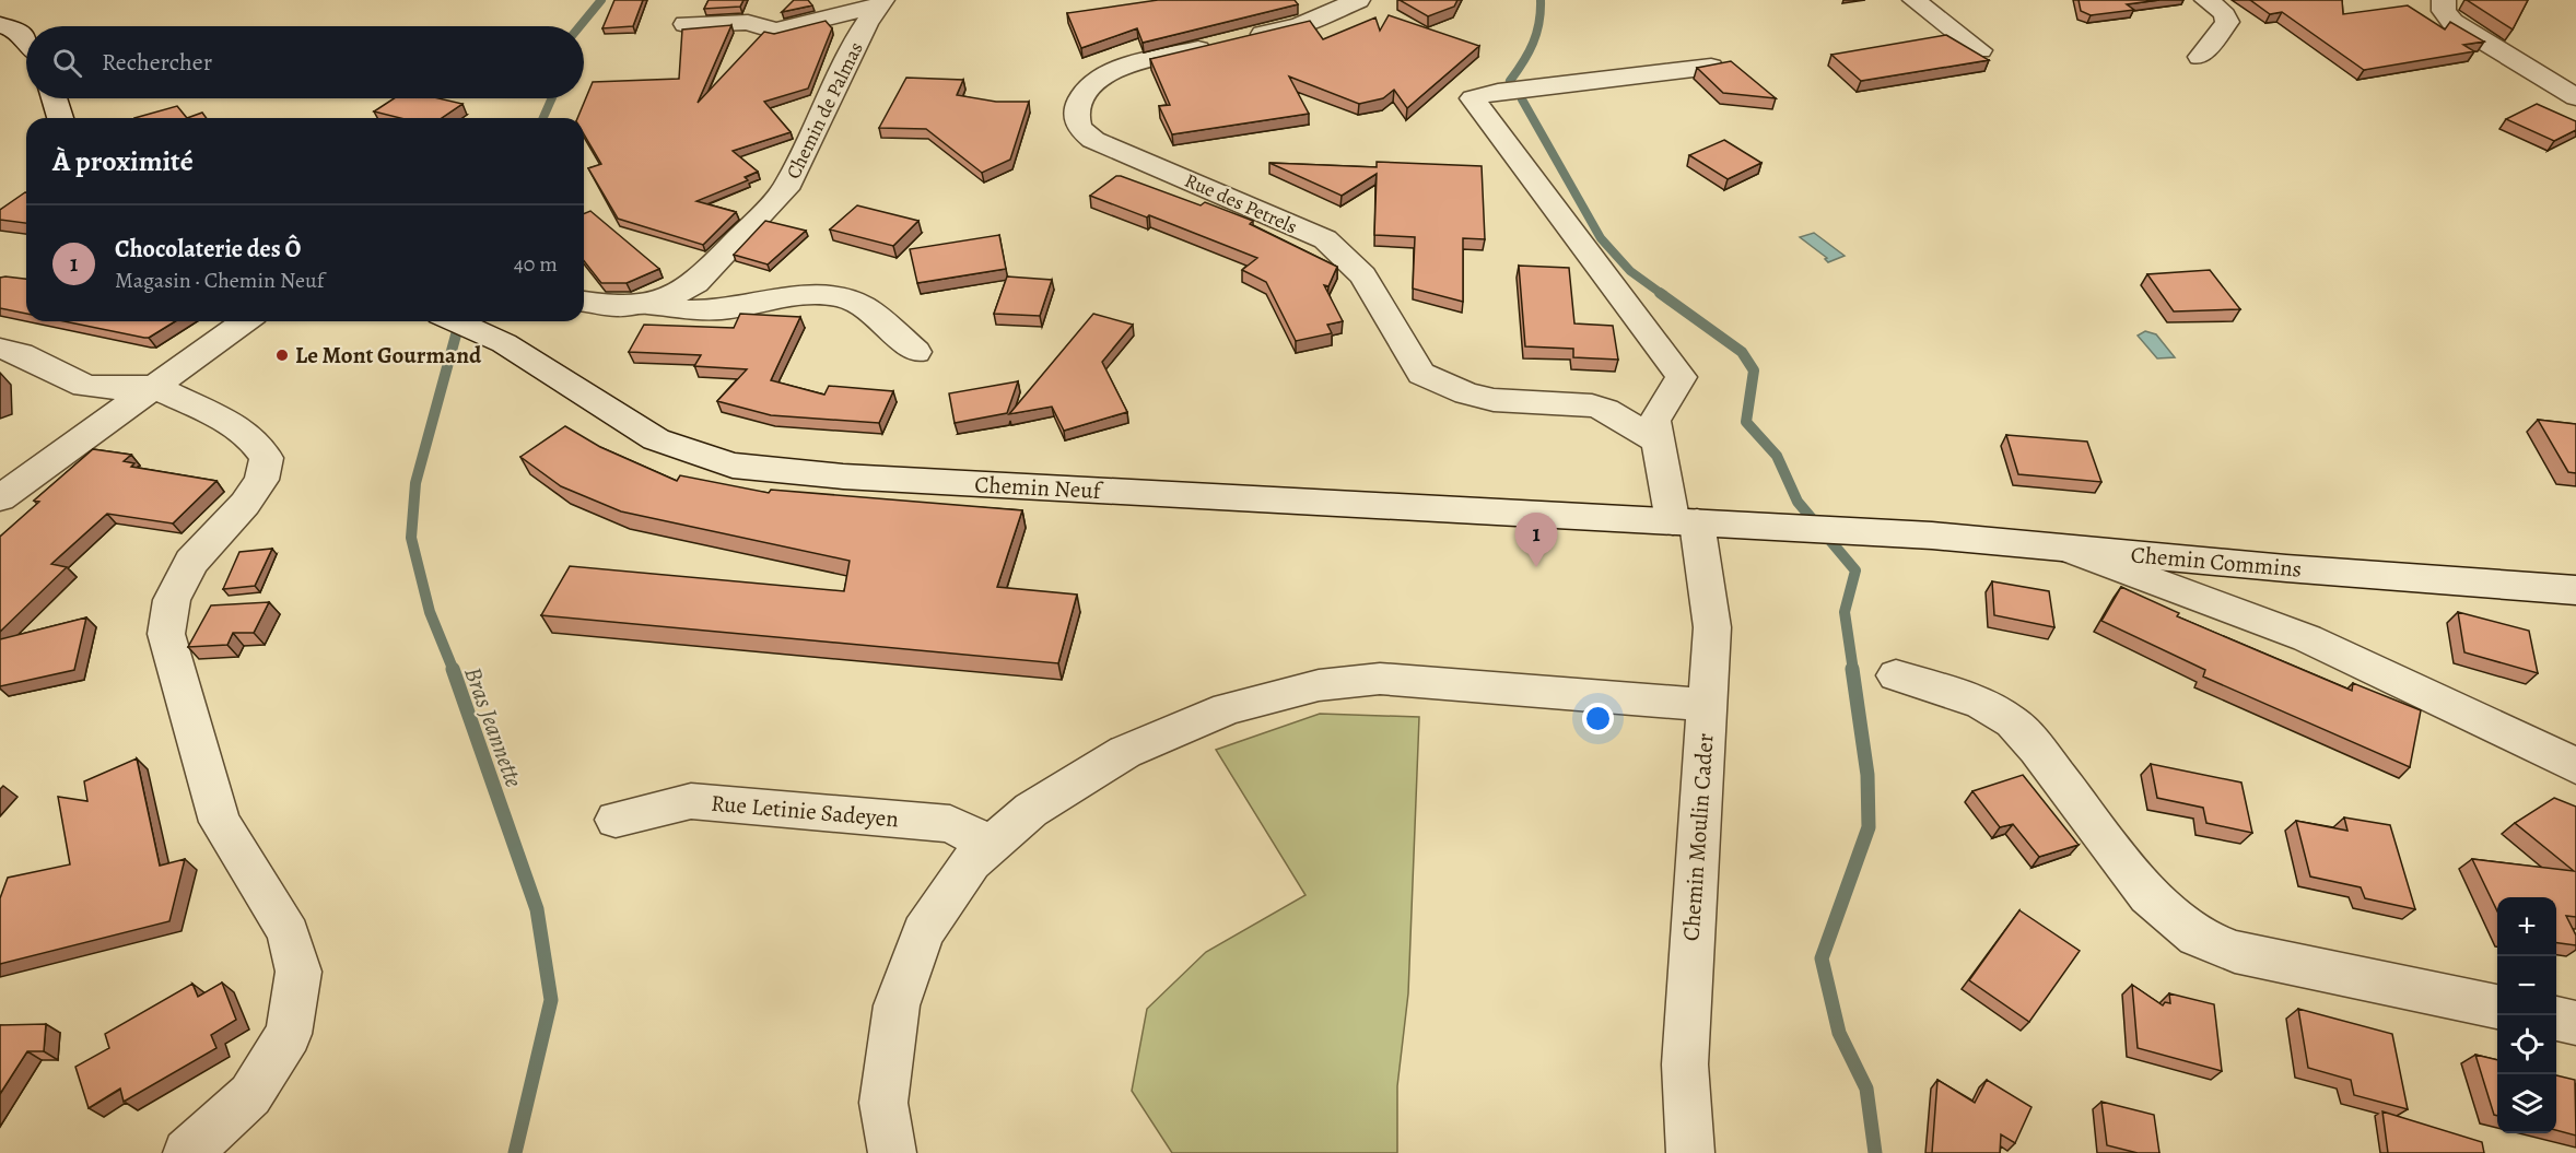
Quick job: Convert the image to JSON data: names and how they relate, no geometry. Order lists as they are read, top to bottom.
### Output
{
  "streets": {
    "street": [
      "Chemin de Palmas",
      "Rue des Petrels",
      "Chemin Neuf",
      "Chemin Commins",
      "Rue Letinie Sadeyen",
      "Chemin Moulin Cader"
    ]
  },
  "crossings": [
    ["Chemin Neuf", "Chemin Commins"],
    ["Chemin Neuf", "Chemin Moulin Cader"]
  ],
  "water": ["Bras Jeannette"],
  "places": ["Le Mont Gourmand"],
  "page": {
    "search": "Rechercher",
    "heading": "À proximité",
    "list": [
      {
        "mark": "1",
        "name": "Chocolaterie des Ô",
        "note": "Magasin · Chemin Neuf",
        "value": "40 m"
      }
    ],
    "pins": "1",
    "map_buttons": ["+", "−"]
  }
}
